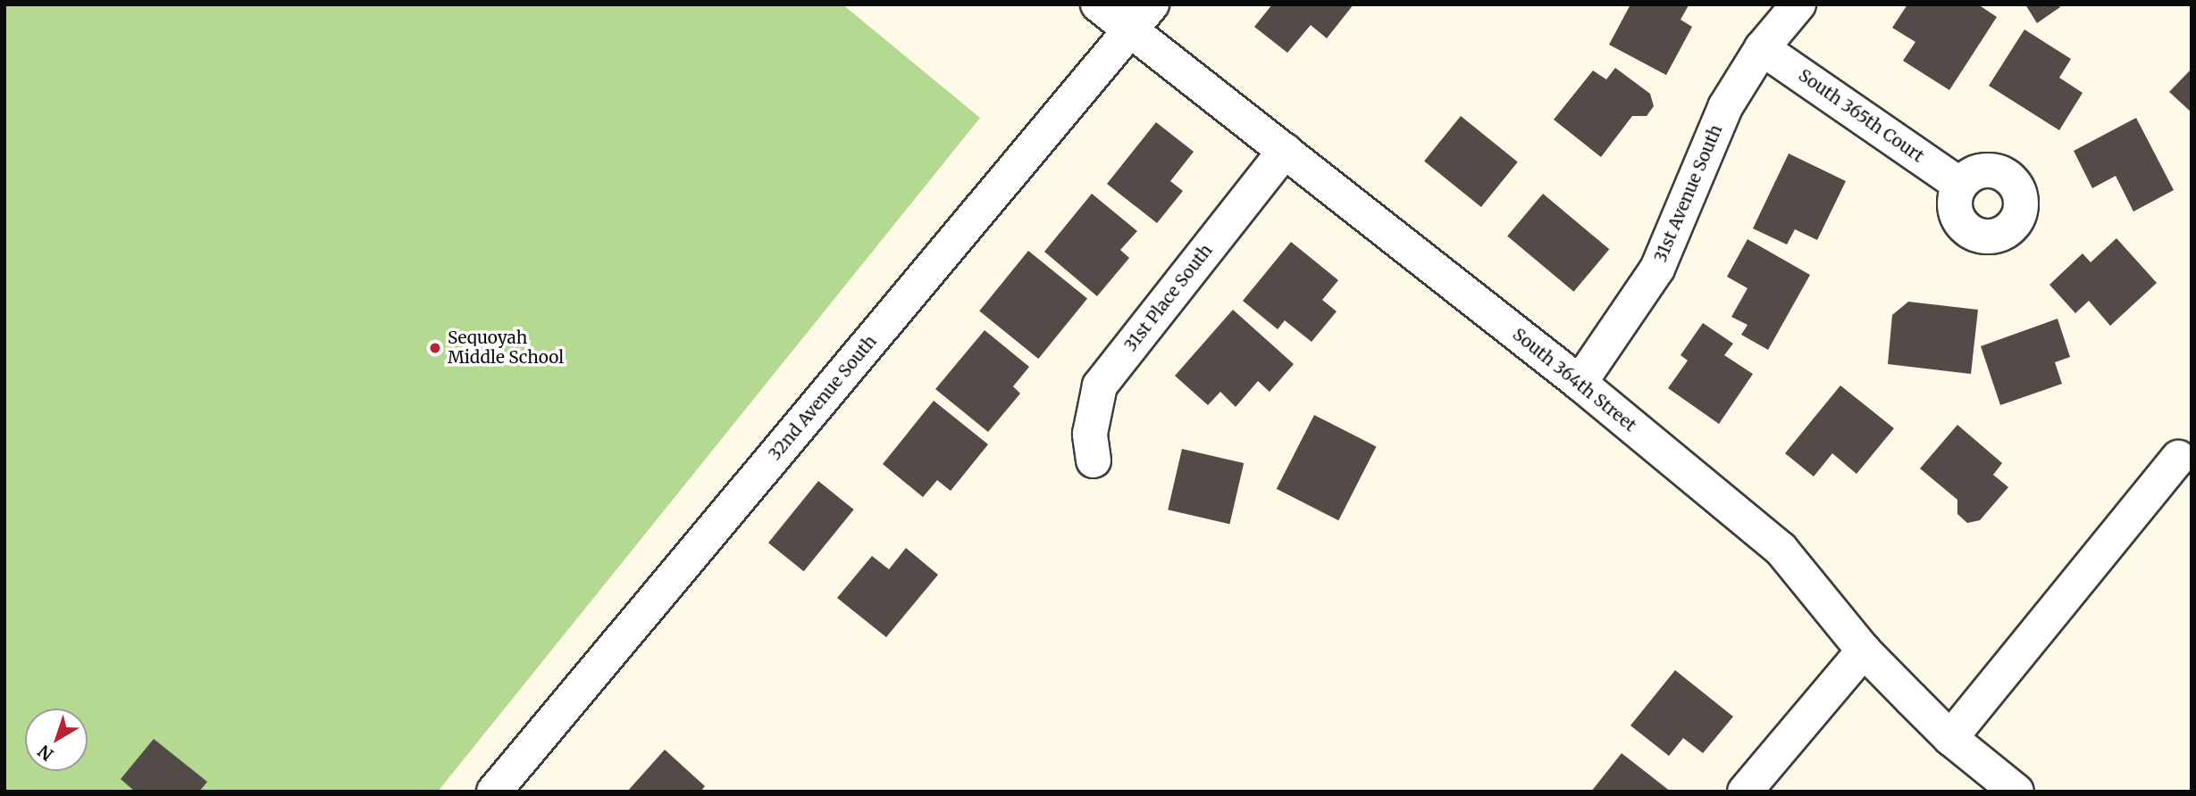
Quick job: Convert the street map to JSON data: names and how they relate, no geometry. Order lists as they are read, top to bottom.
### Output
{
  "streets": {
    "street": [
      "South 365th Court",
      "31st Avenue South",
      "31st Place South",
      "South 364th Street",
      "32nd Avenue South"
    ]
  },
  "crossings": [
    ["South 365th Court", "31st Avenue South"],
    ["31st Avenue South", "South 364th Street"],
    ["31st Place South", "South 364th Street"],
    ["South 364th Street", "32nd Avenue South"]
  ],
  "places": ["Sequoyah Middle School"],
  "north": "bottom left"
}
